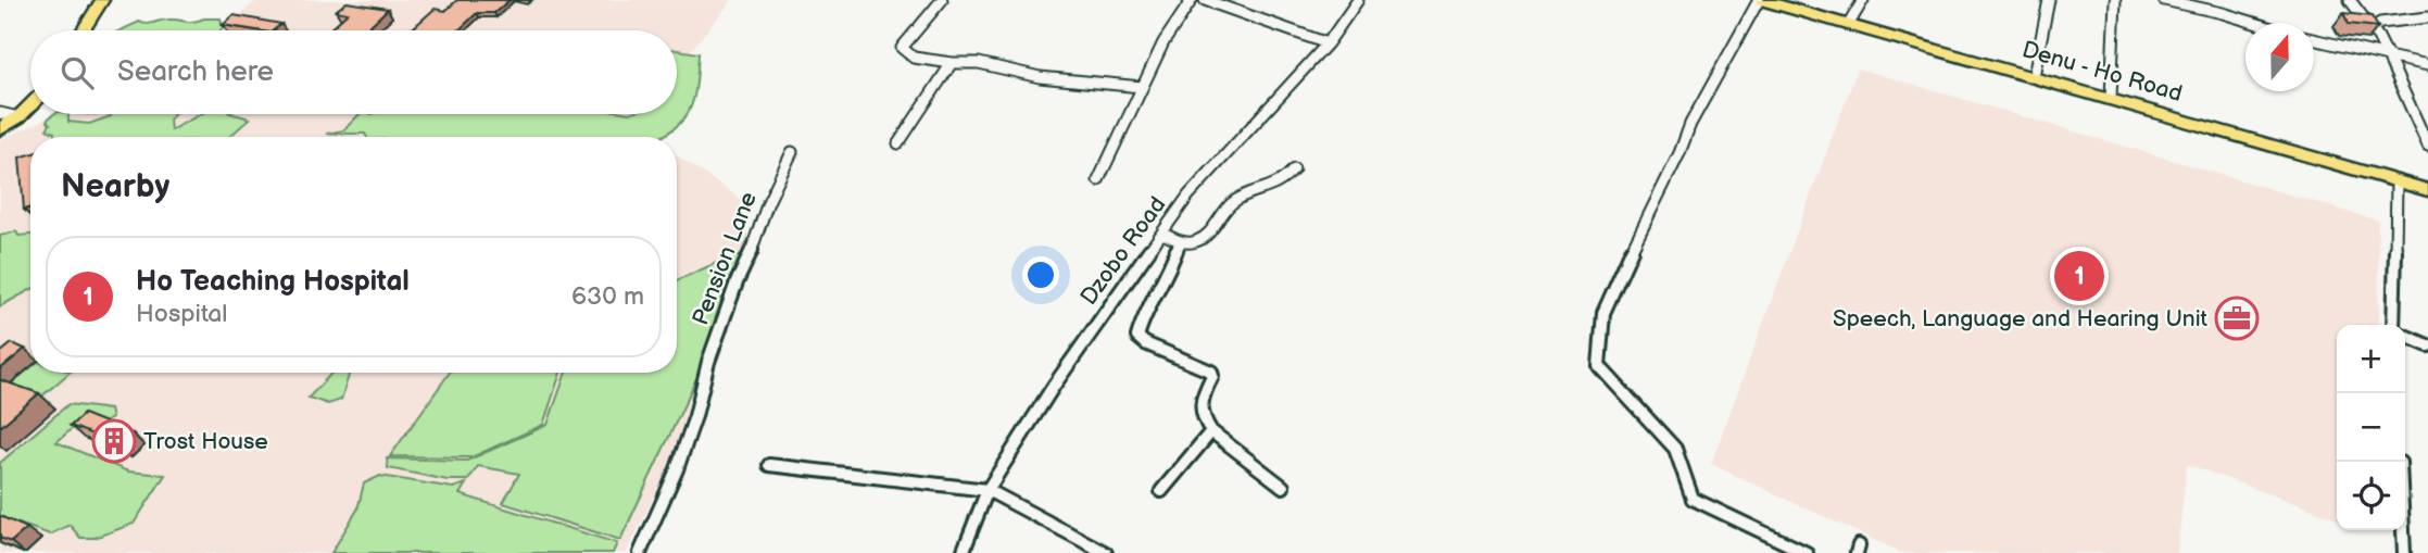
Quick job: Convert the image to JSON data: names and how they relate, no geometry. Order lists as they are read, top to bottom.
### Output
{
  "streets": {
    "main road": ["Denu - Ho Road"],
    "street": ["Dzobo Road", "Pension Lane"]
  },
  "places": {
    "office": ["Speech, Language and Hearing Unit"],
    "building": ["Trost House"]
  },
  "north": "top",
  "page": {
    "search": "Search here",
    "heading": "Nearby",
    "list": [
      {
        "mark": "1",
        "name": "Ho Teaching Hospital",
        "note": "Hospital",
        "value": "630 m"
      }
    ],
    "pins": "1",
    "map_buttons": ["+", "−"]
  }
}
